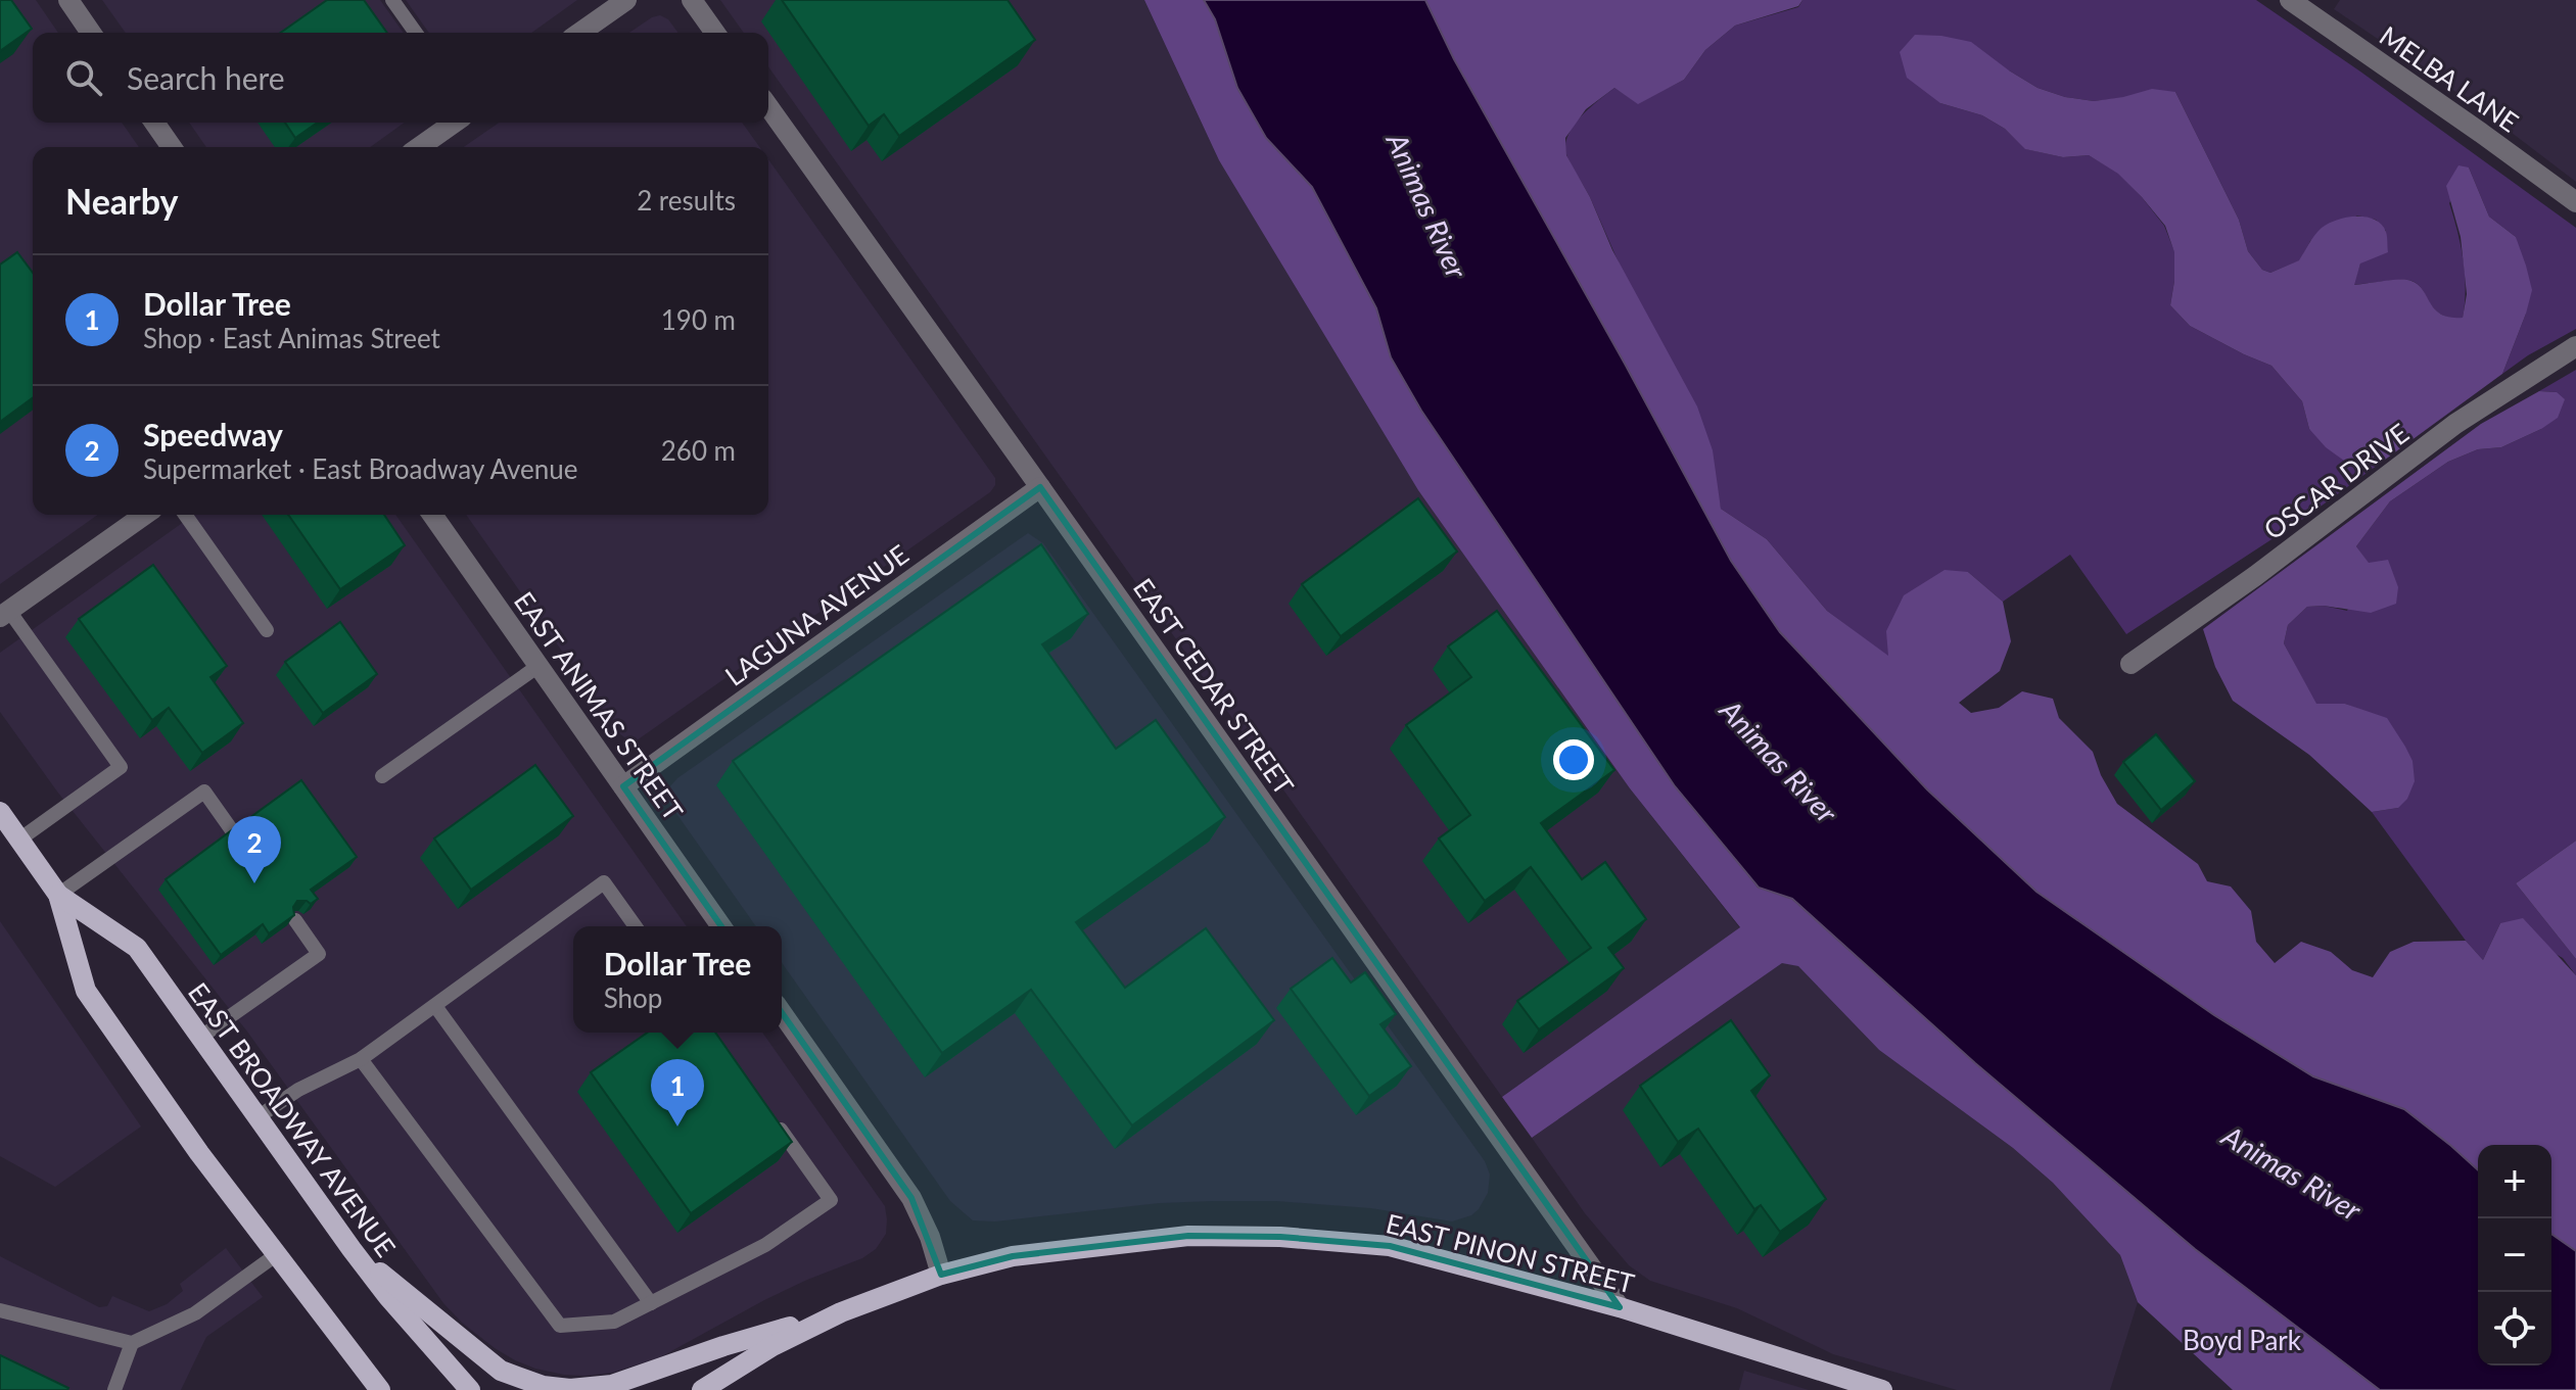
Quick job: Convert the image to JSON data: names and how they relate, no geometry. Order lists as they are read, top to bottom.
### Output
{
  "streets": {
    "main road": ["EAST BROADWAY AVENUE", "EAST PINON STREET"],
    "street": [
      "MELBA LANE",
      "OSCAR DRIVE",
      "LAGUNA AVENUE",
      "EAST CEDAR STREET",
      "EAST ANIMAS STREET"
    ]
  },
  "crossings": [
    ["LAGUNA AVENUE", "EAST CEDAR STREET"],
    ["LAGUNA AVENUE", "EAST ANIMAS STREET"],
    ["EAST CEDAR STREET", "EAST PINON STREET"]
  ],
  "water": ["Animas River"],
  "parks": ["Boyd Park"],
  "page": {
    "search": "Search here",
    "heading": ["Nearby", "2 results"],
    "list": [
      {
        "mark": "1",
        "name": "Dollar Tree",
        "note": "Shop · East Animas Street",
        "value": "190 m"
      },
      {
        "mark": "2",
        "name": "Speedway",
        "note": "Supermarket · East Broadway Avenue",
        "value": "260 m"
      }
    ],
    "pins": ["2", "1"],
    "popup": ["Dollar Tree", "Shop"],
    "map_buttons": ["+", "−"]
  }
}
